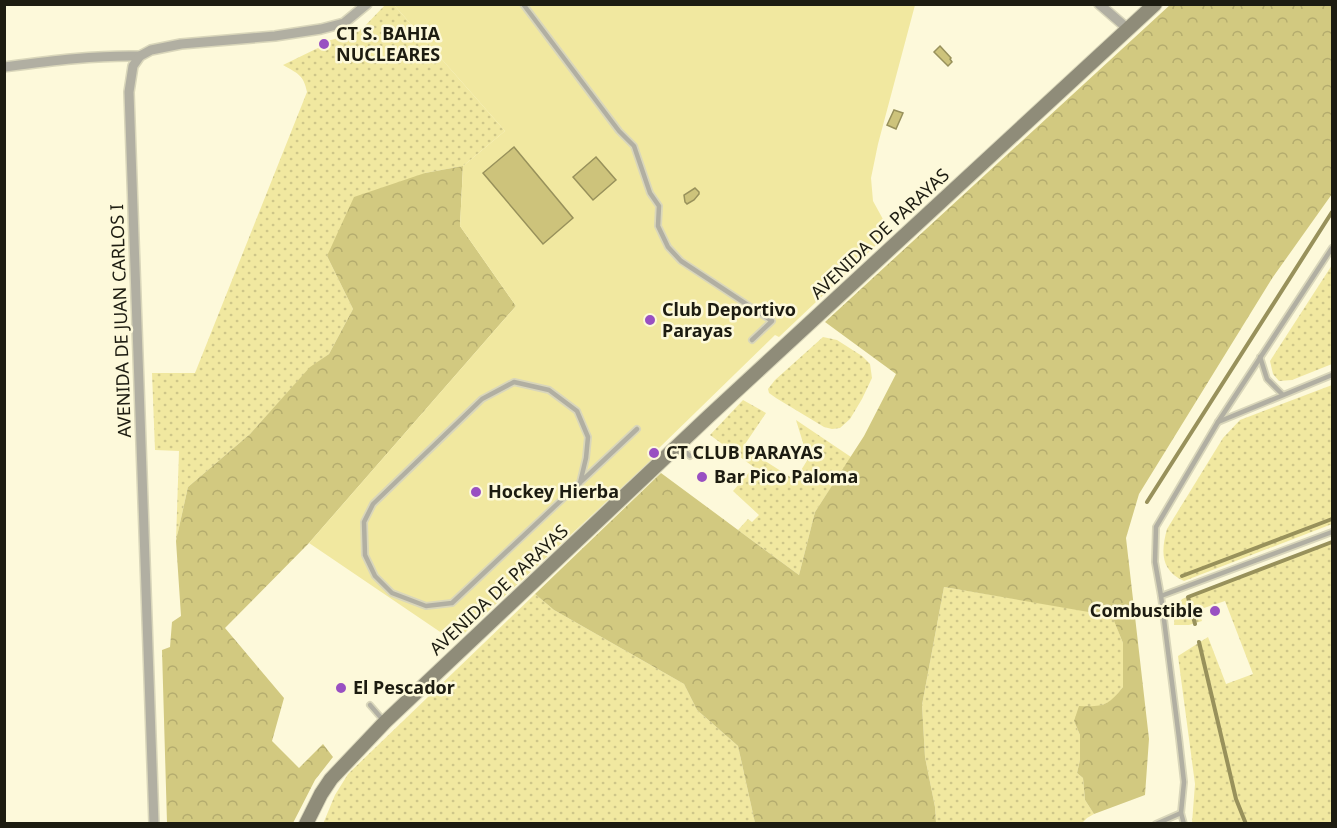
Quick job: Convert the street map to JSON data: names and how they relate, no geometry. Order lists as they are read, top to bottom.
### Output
{
  "streets": {
    "street": ["AVENIDA DE PARAYAS", "AVENIDA DE JUAN CARLOS I"]
  },
  "places": [
    "CT S. BAHIA NUCLEARES",
    "Club Deportivo Parayas",
    "CT CLUB PARAYAS",
    "Bar Pico Paloma",
    "Hockey Hierba",
    "Combustible",
    "El Pescador"
  ]
}
